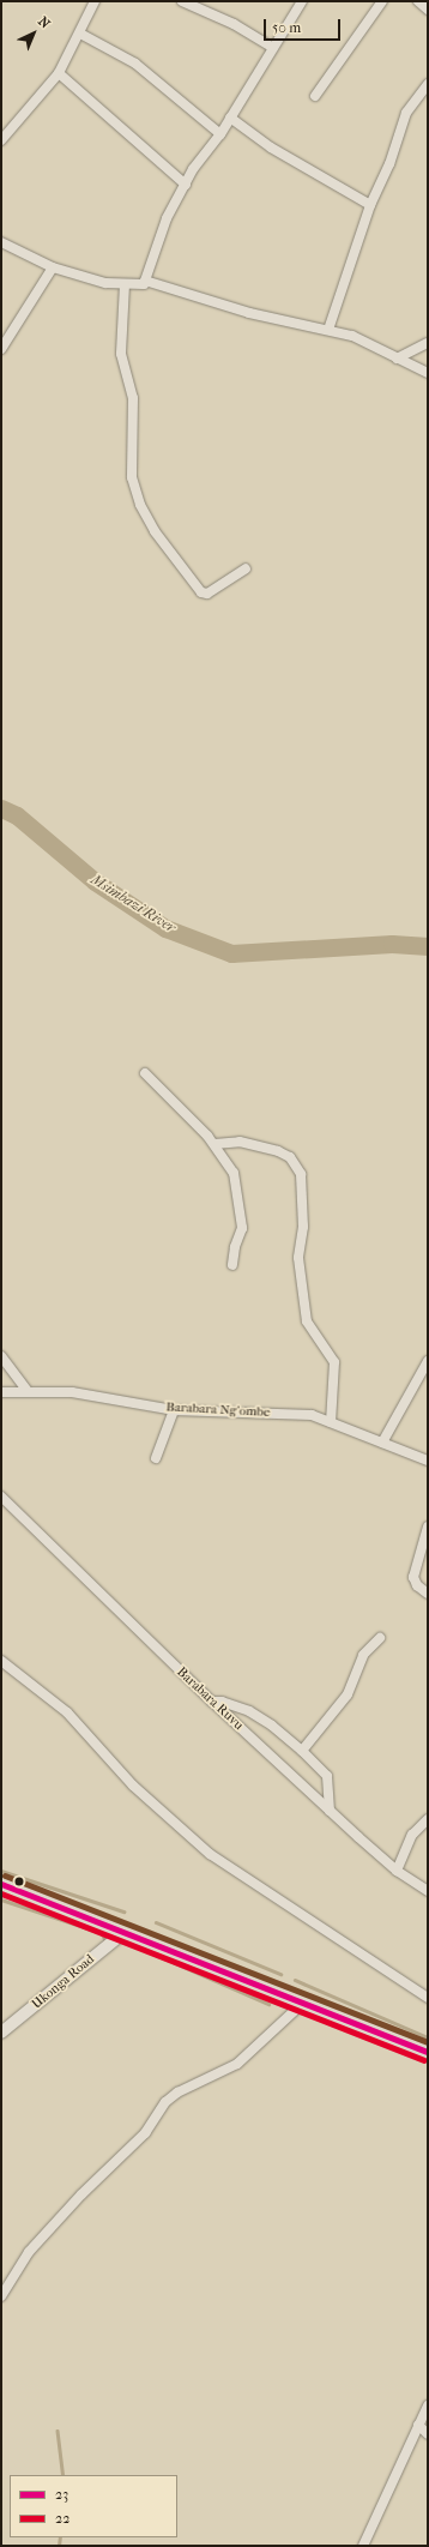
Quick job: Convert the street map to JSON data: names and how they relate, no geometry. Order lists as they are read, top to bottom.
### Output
{
  "streets": {
    "street": ["Barabara Ng'ombe", "Barabara Ruvu", "Ukonga Road"]
  },
  "water": ["Msimbazi River"],
  "lines": ["transit line 23", "transit line 22"],
  "legend": ["23", "22"],
  "scale_bar": "50 m",
  "north": "top right"
}
